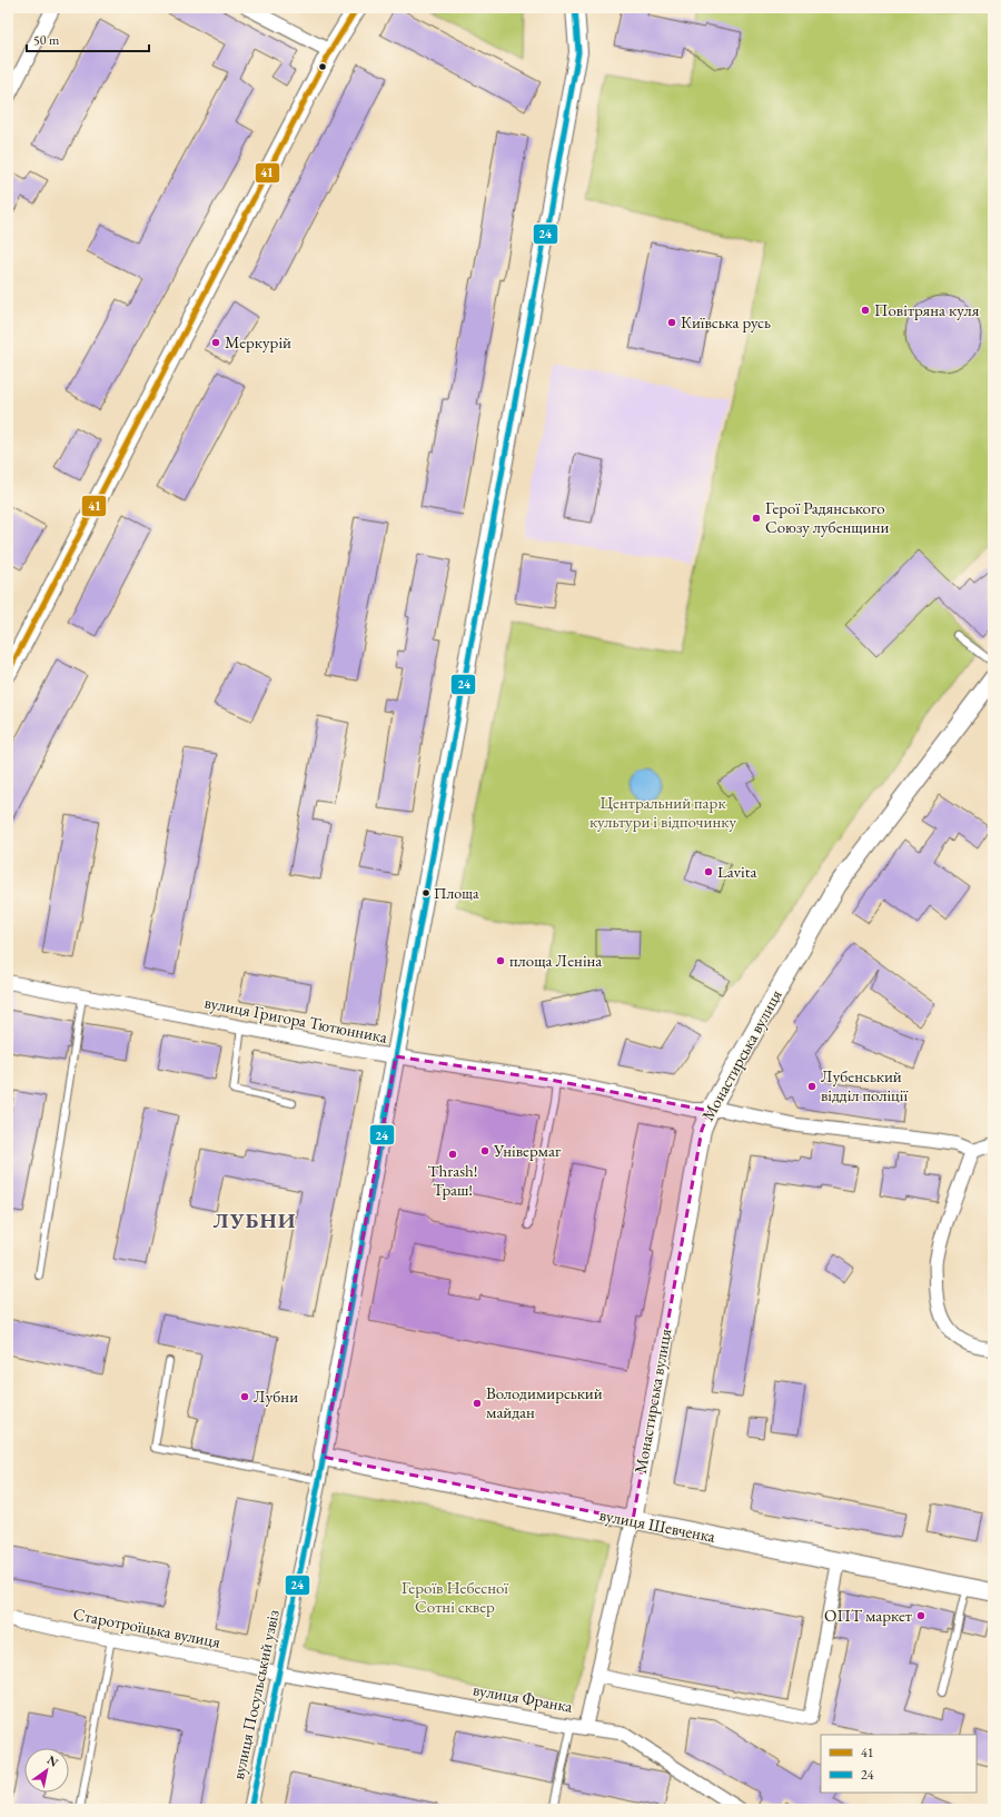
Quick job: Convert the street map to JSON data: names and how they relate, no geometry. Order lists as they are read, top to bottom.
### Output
{
  "streets": {
    "main road": ["Монастирська вулиця", "вулиця Шевченка"],
    "street": [
      "вулиця Григора Тютюнника",
      "Старотроїцька вулиця",
      "вулиця Посульський узвіз",
      "вулиця Франка"
    ]
  },
  "crossings": [
    ["вулиця Григора Тютюнника", "Монастирська вулиця"],
    ["Монастирська вулиця", "вулиця Шевченка"],
    ["вулиця Шевченка", "вулиця Посульський узвіз"],
    ["Старотроїцька вулиця", "вулиця Посульський узвіз"],
    ["Старотроїцька вулиця", "вулиця Франка"],
    ["вулиця Посульський узвіз", "вулиця Франка"]
  ],
  "districts": ["ЛУБНИ"],
  "parks": ["Центральний парк культури і відпочинку", "Героїв Небесної Сотні сквер"],
  "places": [
    "Повітряна куля",
    "Київська русь",
    "Меркурій",
    "Герої Радянського Союзу лубенщини",
    "Lavita",
    "Площа",
    "площа Леніна",
    "Лубенський відділ поліції",
    "Універмаг",
    "Thrash! Траш!",
    "Лубни",
    "Володимирський майдан",
    "ОПТ маркет"
  ],
  "lines": ["transit line 41", "transit line 24"],
  "legend": ["41", "24"],
  "scale_bar": "50 m",
  "north": "top right"
}
